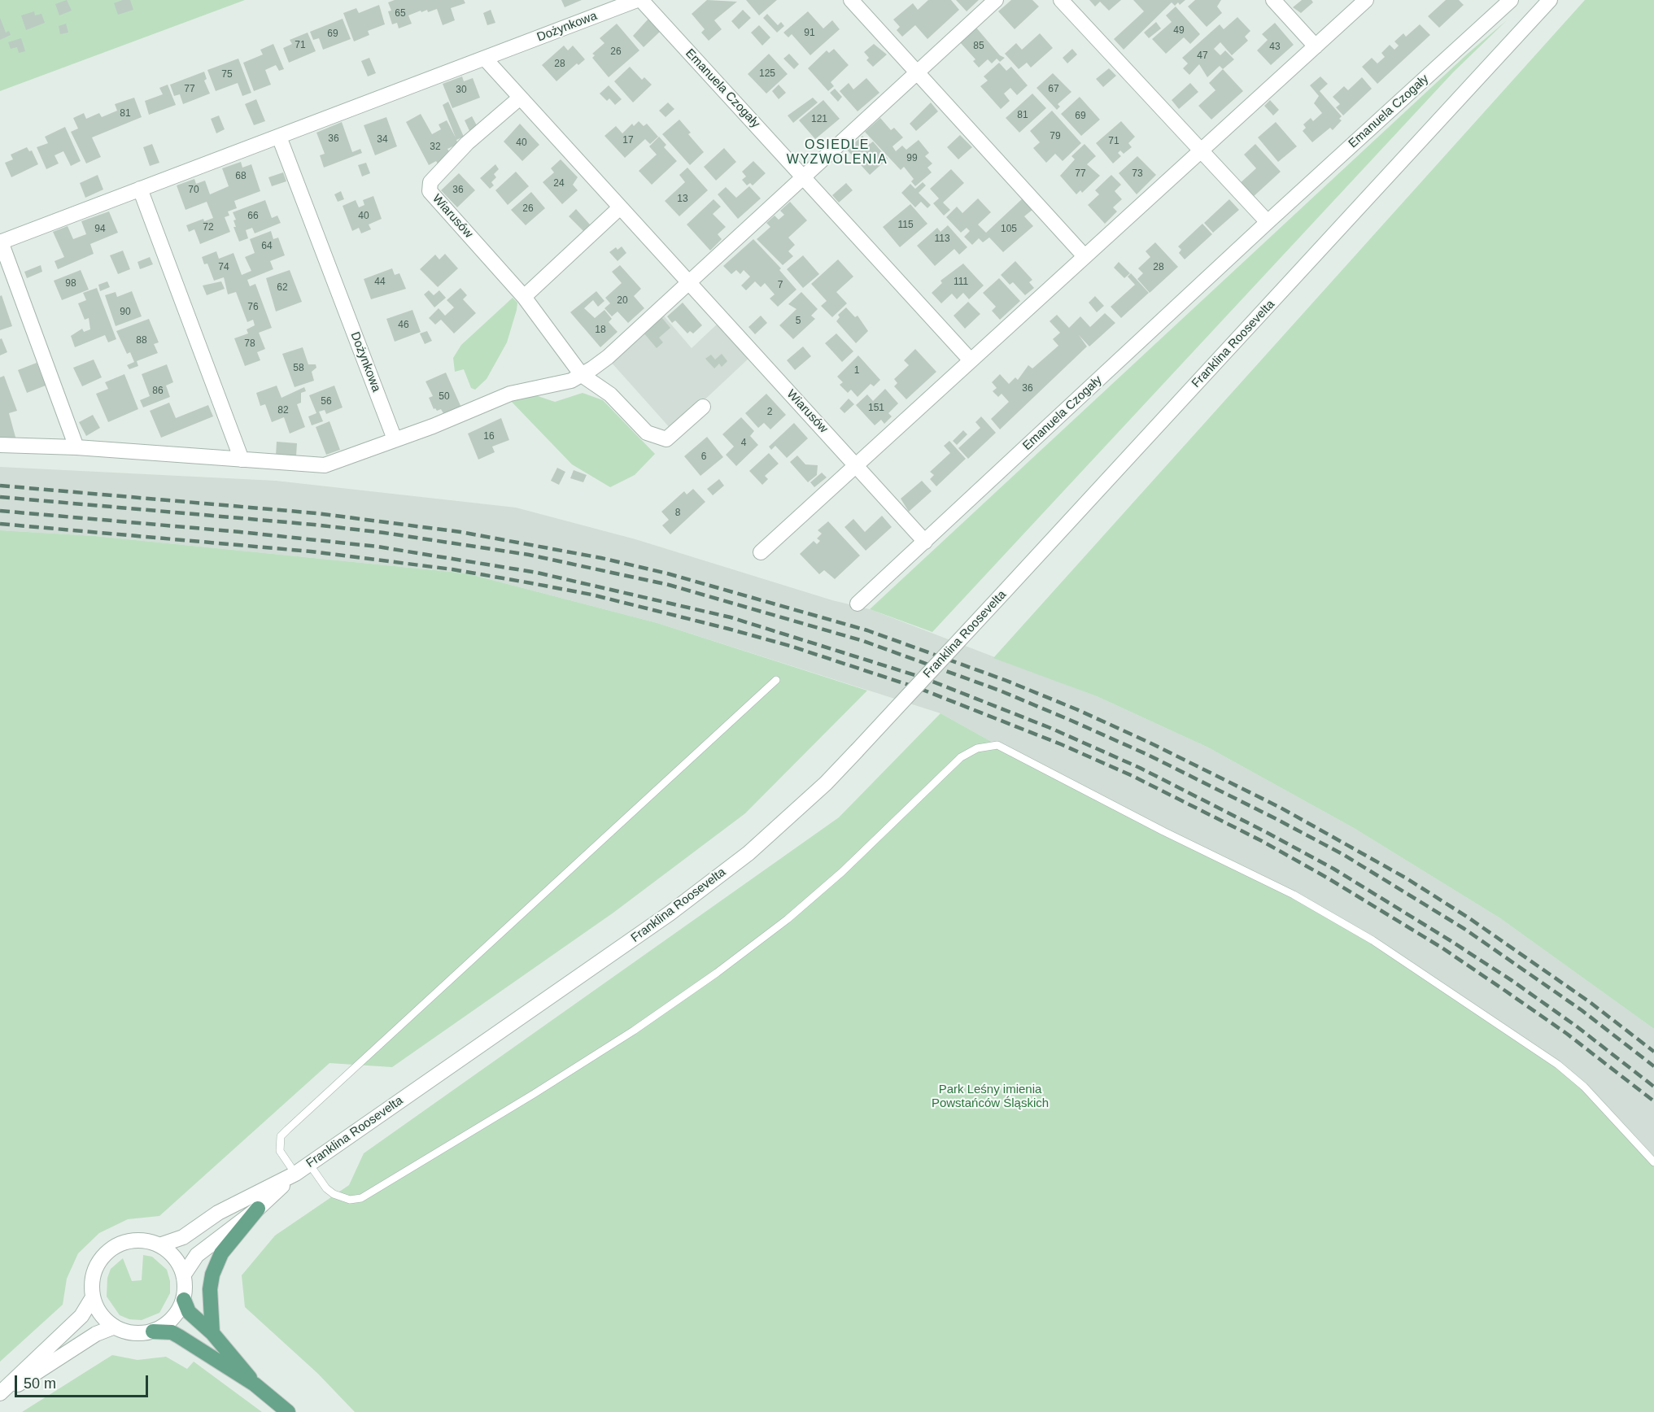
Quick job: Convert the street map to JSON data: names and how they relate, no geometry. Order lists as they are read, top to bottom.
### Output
{
  "streets": {
    "street": [
      "Dożynkowa",
      "Emanuela Czogały",
      "Wiarusów",
      "Franklina Roosevelta"
    ]
  },
  "crossings": [
    ["Dożynkowa", "Wiarusów"],
    ["Emanuela Czogały", "Wiarusów"]
  ],
  "districts": ["OSIEDLE WYZWOLENIA"],
  "parks": ["Park Leśny imienia Powstańców Śląskich"],
  "house_numbers": [
    "65",
    "49",
    "91",
    "69",
    "71",
    "85",
    "43",
    "26",
    "47",
    "28",
    "125",
    "75",
    "77",
    "67",
    "30",
    "81",
    "81",
    "69",
    "121",
    "79",
    "36",
    "34",
    "17",
    "71",
    "40",
    "32",
    "99",
    "77",
    "73",
    "68",
    "24",
    "70",
    "36",
    "13",
    "26",
    "66",
    "40",
    "115",
    "72",
    "94",
    "105",
    "113",
    "64",
    "74",
    "28",
    "44",
    "111",
    "98",
    "7",
    "62",
    "20",
    "76",
    "90",
    "5",
    "46",
    "18",
    "88",
    "78",
    "58",
    "1",
    "36",
    "86",
    "50",
    "56",
    "151",
    "82",
    "2",
    "16",
    "4",
    "6",
    "8"
  ],
  "scale_bar": "50 m"
}
